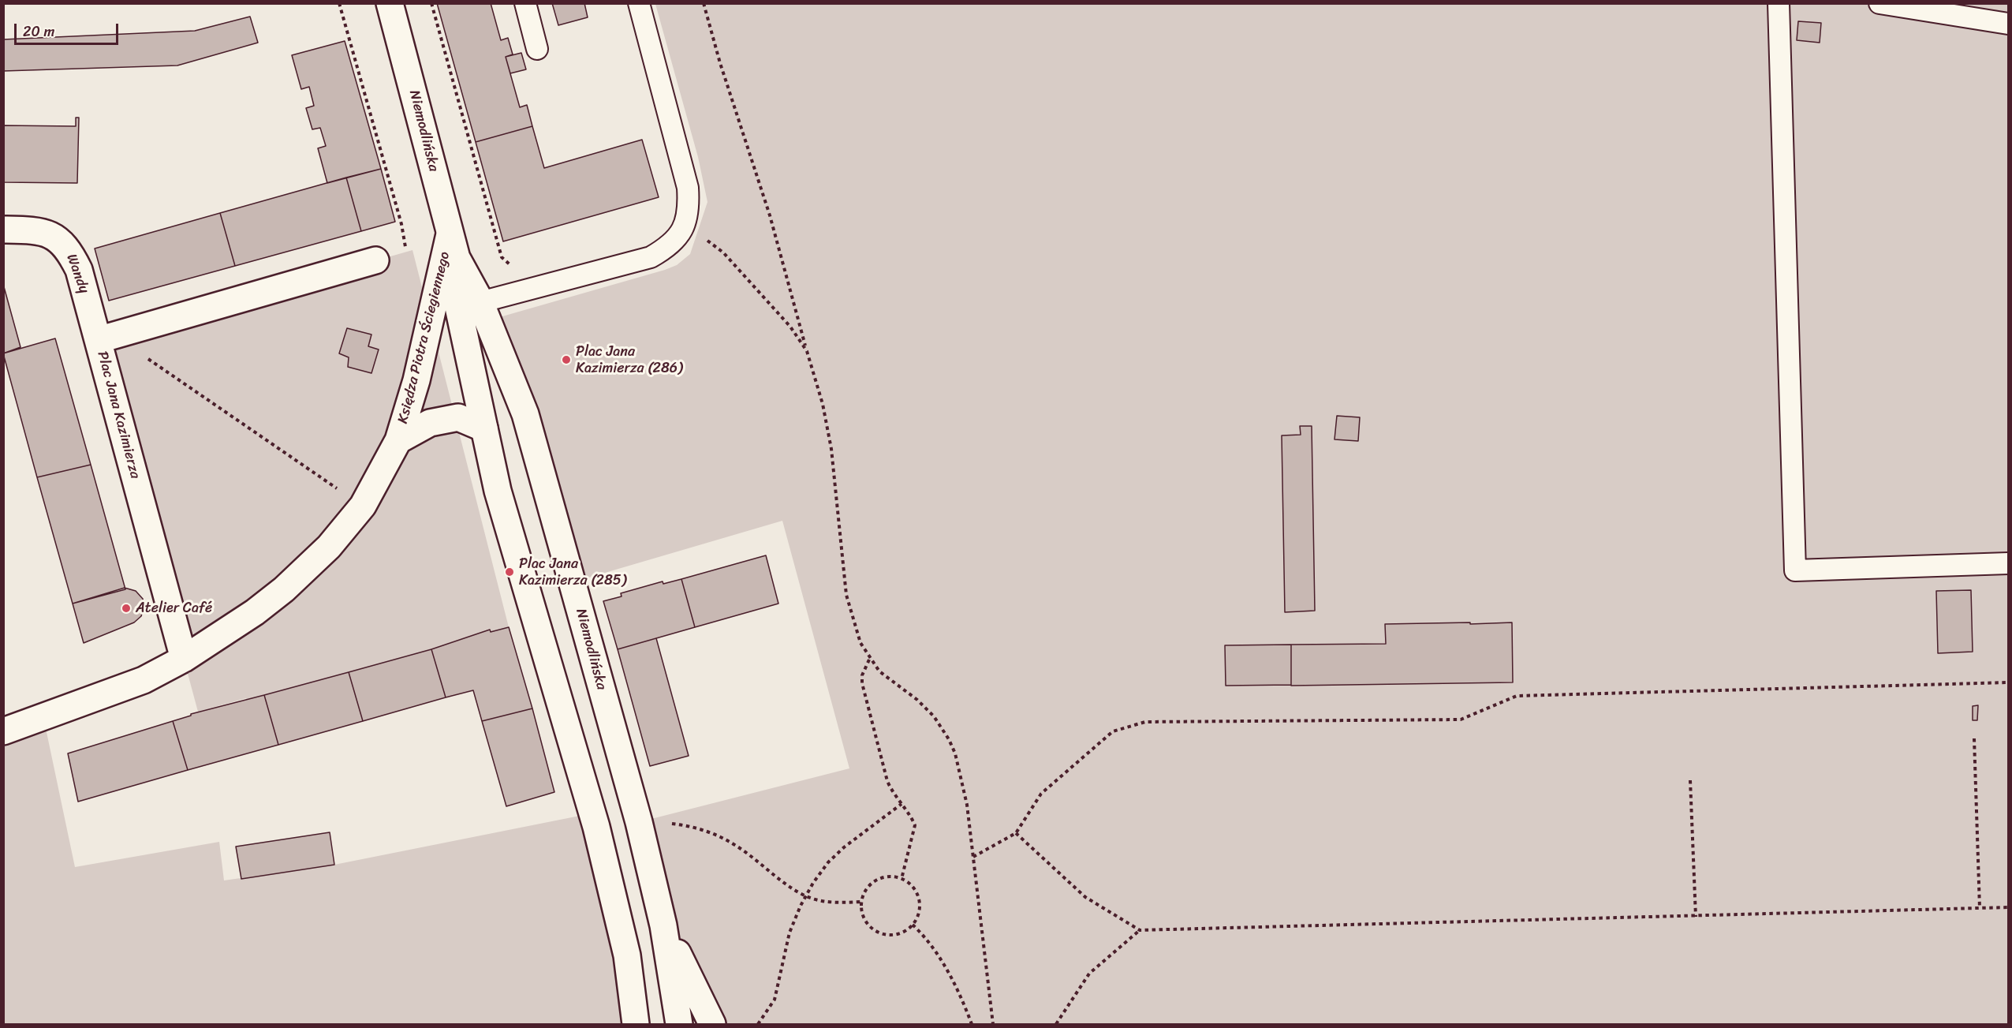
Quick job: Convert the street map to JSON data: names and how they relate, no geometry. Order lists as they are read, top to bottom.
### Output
{
  "streets": {
    "main road": [
      "Niemodlińska",
      "Wandy",
      "Księdza Piotra Ściegiennego",
      "Plac Jana Kazimierza"
    ]
  },
  "crossings": [
    ["Niemodlińska", "Księdza Piotra Ściegiennego"],
    ["Wandy", "Plac Jana Kazimierza"],
    ["Księdza Piotra Ściegiennego", "Plac Jana Kazimierza"]
  ],
  "places": ["Plac Jana Kazimierza (286)", "Plac Jana Kazimierza (285)", "Atelier Café"],
  "scale_bar": "20 m"
}
